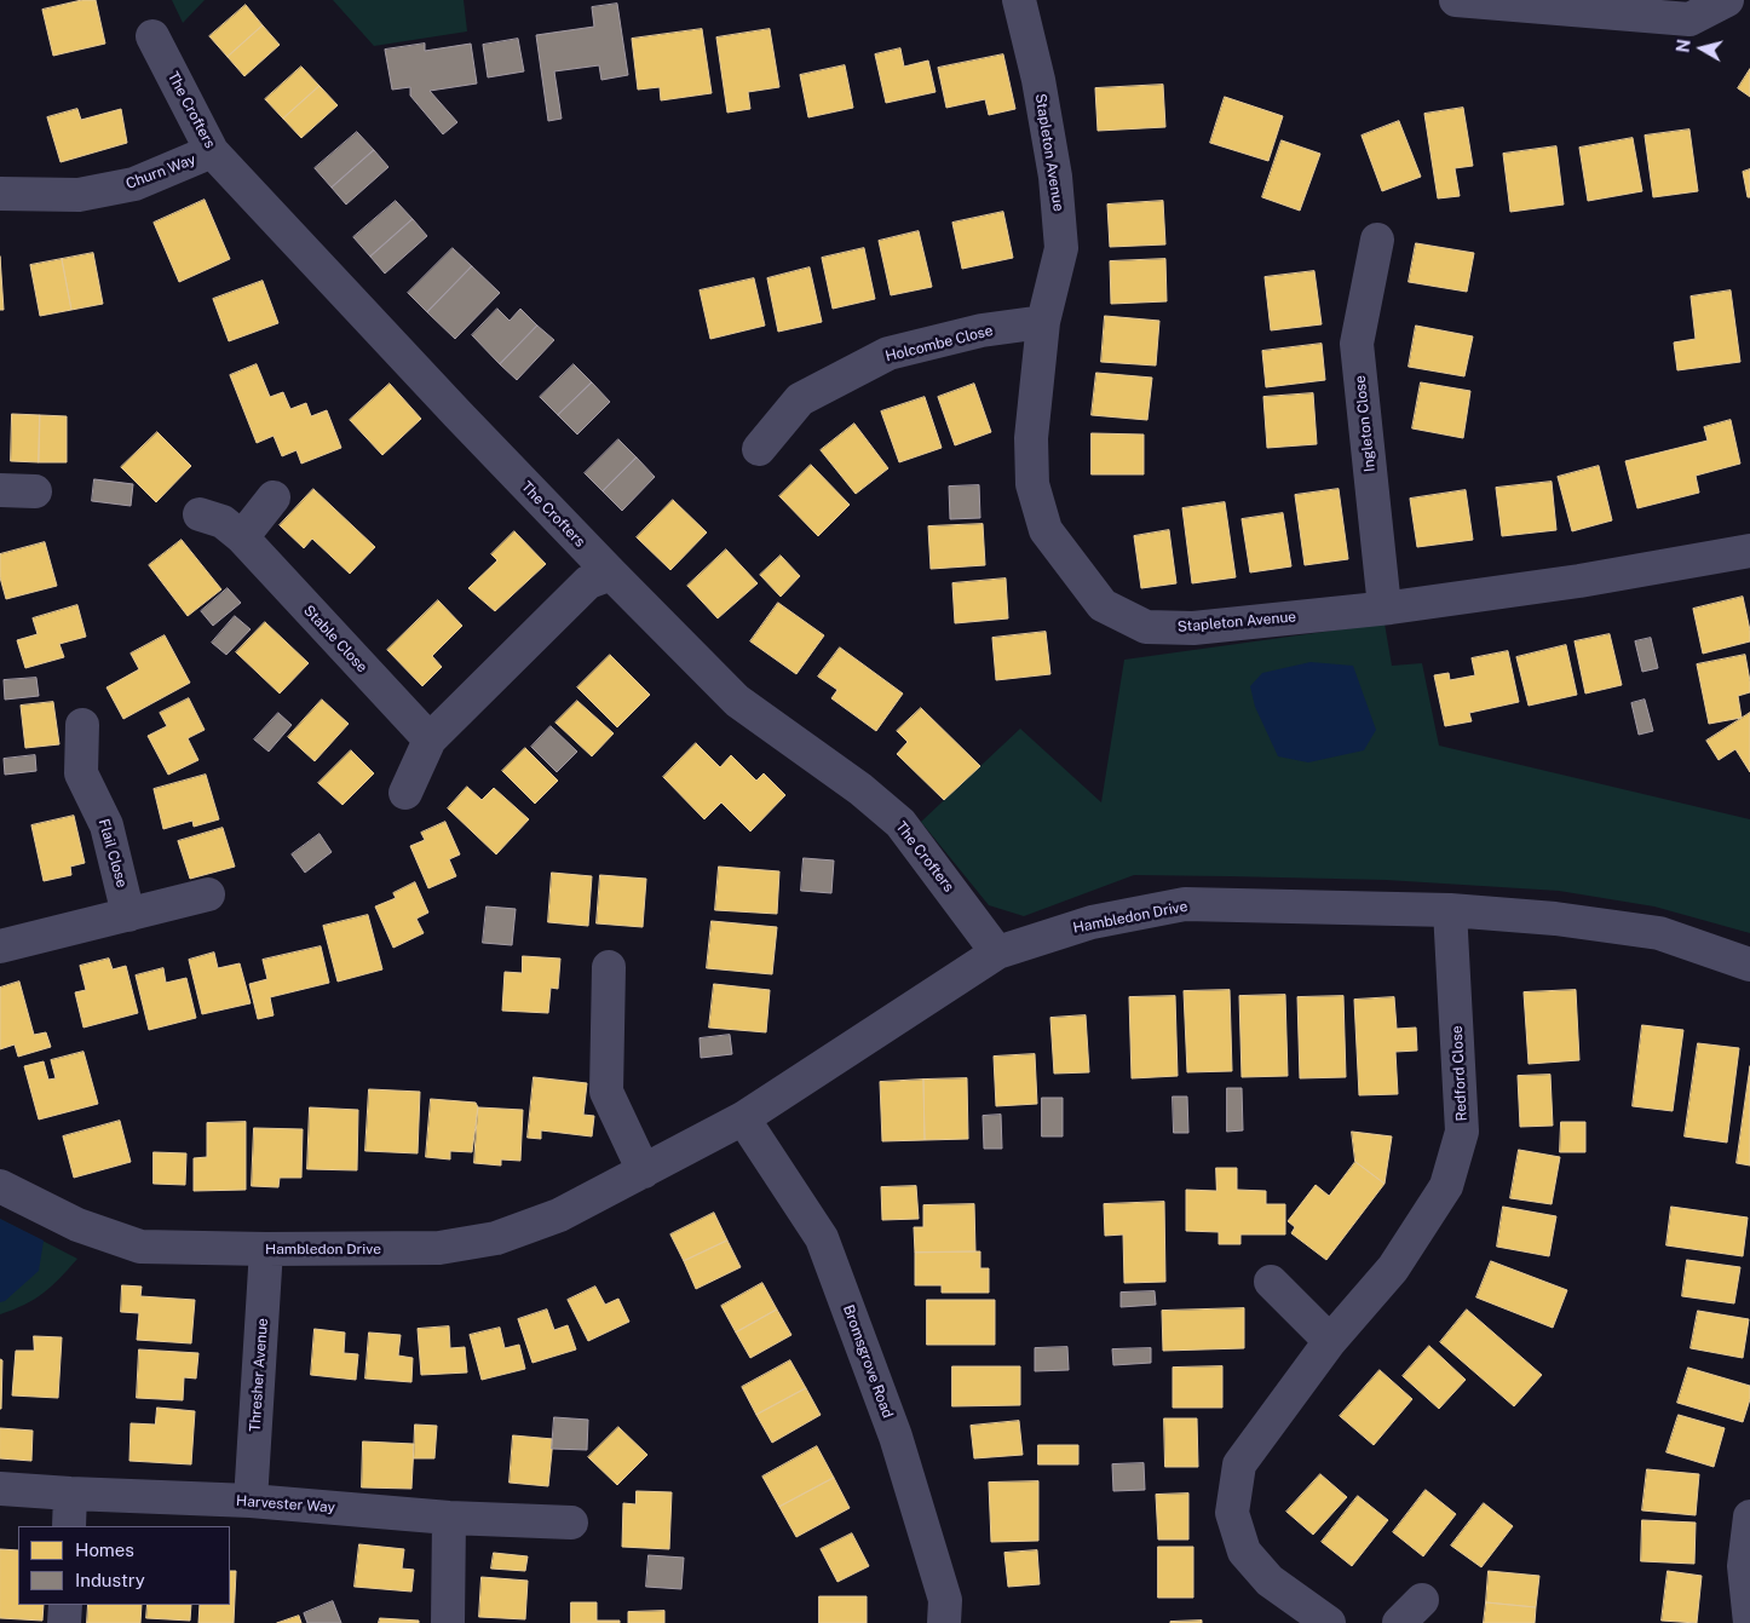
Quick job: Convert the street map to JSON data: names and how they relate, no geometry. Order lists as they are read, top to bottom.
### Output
{
  "streets": {
    "street": [
      "The Crofters",
      "Stapleton Avenue",
      "Churn Way",
      "Holcombe Close",
      "Ingleton Close",
      "Stable Close",
      "Flail Close",
      "Hambledon Drive",
      "Redford Close",
      "Bromsgrove Road",
      "Thresher Avenue",
      "Harvester Way"
    ]
  },
  "crossings": [
    ["The Crofters", "Churn Way"],
    ["The Crofters", "Hambledon Drive"],
    ["Stapleton Avenue", "Holcombe Close"],
    ["Stapleton Avenue", "Ingleton Close"],
    ["Hambledon Drive", "Redford Close"],
    ["Hambledon Drive", "Bromsgrove Road"],
    ["Hambledon Drive", "Thresher Avenue"],
    ["Thresher Avenue", "Harvester Way"]
  ],
  "legend": ["Homes", "Industry"],
  "north": "left"
}
